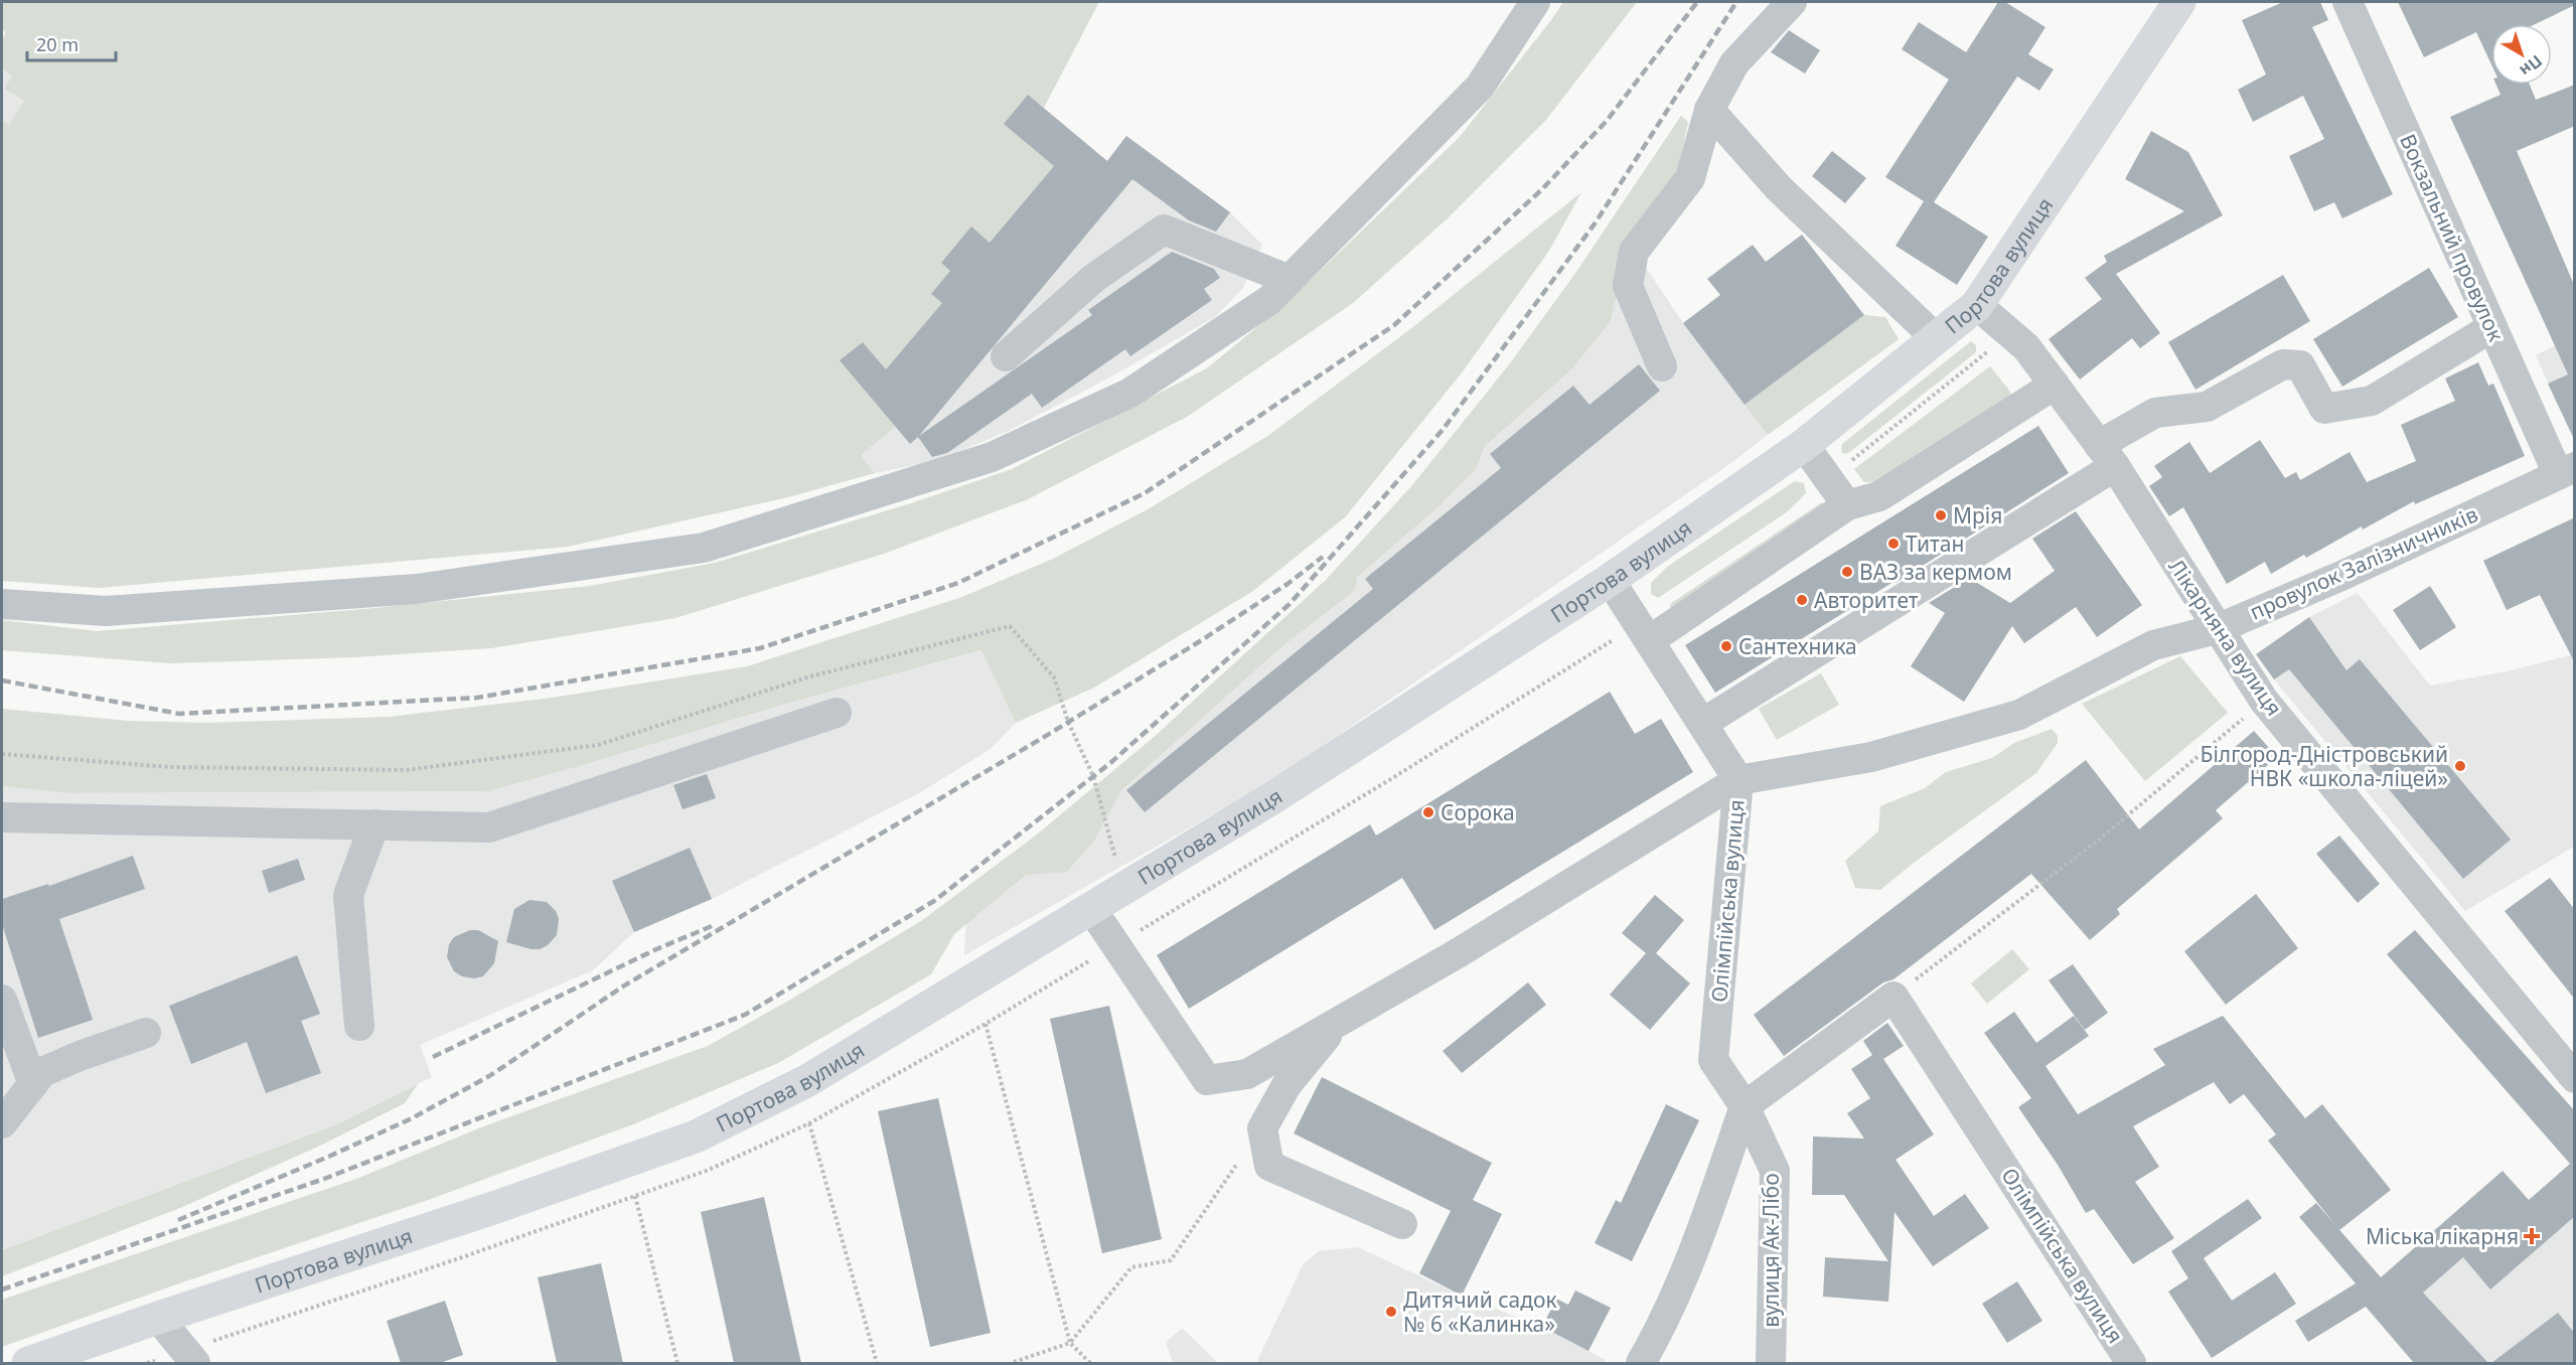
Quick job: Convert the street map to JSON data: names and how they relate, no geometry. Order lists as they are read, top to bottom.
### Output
{
  "streets": {
    "main road": ["Портова вулиця"],
    "street": [
      "Вокзальний провулок",
      "провулок Залізничників",
      "Лікарняна вулиця",
      "Олімпійська вулиця",
      "вулиця Ак-Лібо"
    ]
  },
  "crossings": [
    ["Вокзальний провулок", "провулок Залізничників"],
    ["Портова вулиця", "Лікарняна вулиця"],
    ["Портова вулиця", "Олімпійська вулиця"],
    ["провулок Залізничників", "Лікарняна вулиця"],
    ["провулок Залізничників", "Олімпійська вулиця"],
    ["Олімпійська вулиця", "вулиця Ак-Лібо"]
  ],
  "places": {
    "other": [
      "Мрія",
      "Титан",
      "ВАЗ за кермом",
      "Авторитет",
      "Сантехника",
      "Білгород-Дністровський НВК «школа-ліцей»",
      "Сорока",
      "Дитячий садок № 6 «Калинка»"
    ],
    "health": ["Міська лікарня"]
  },
  "scale_bar": "20 m",
  "north": "bottom right"
}
